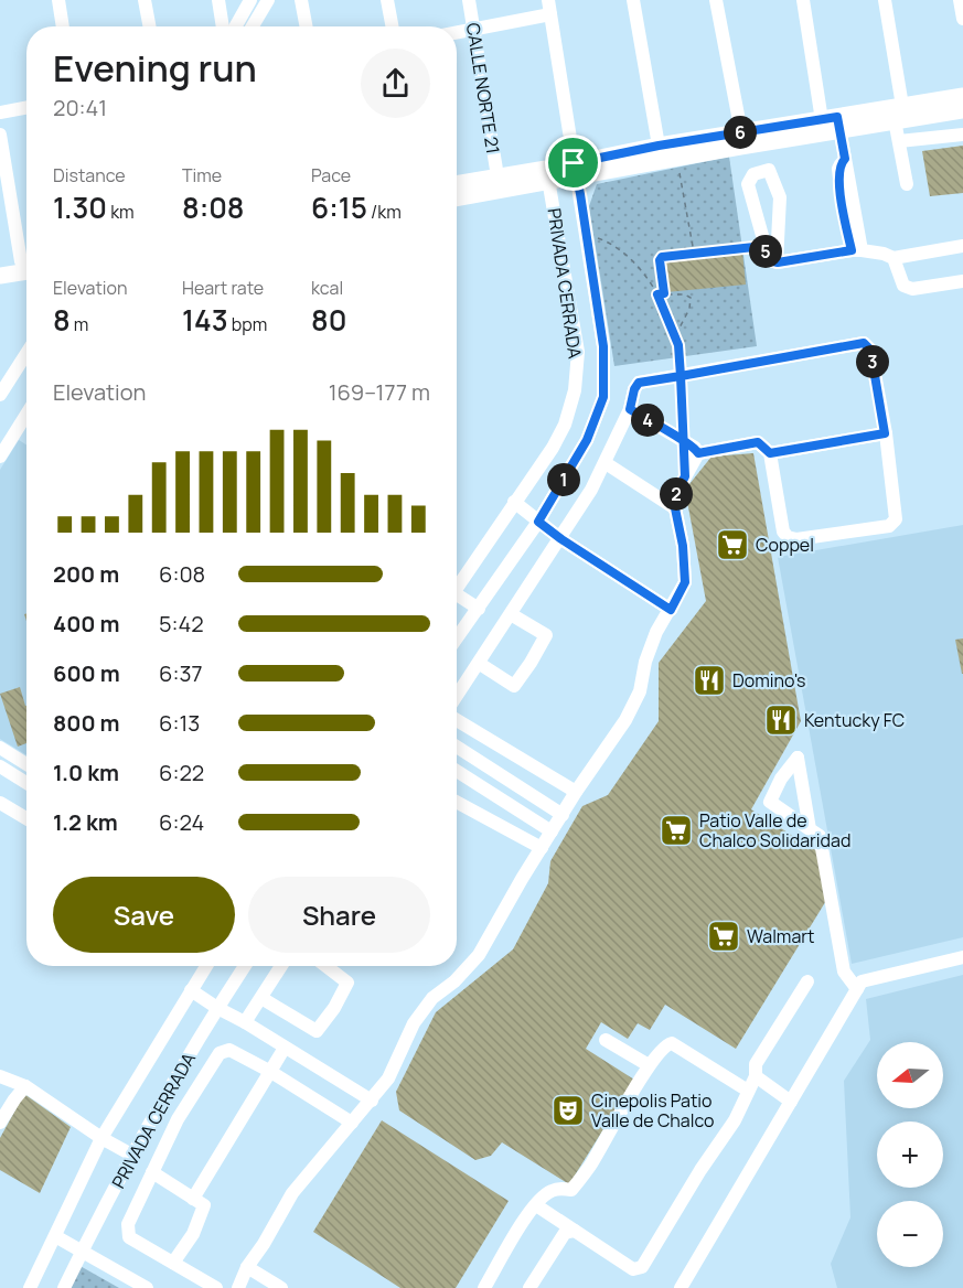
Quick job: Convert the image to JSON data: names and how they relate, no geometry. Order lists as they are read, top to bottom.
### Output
{
  "streets": {
    "street": ["CALLE NORTE 21", "PRIVADA CERRADA"]
  },
  "places": {
    "supermarket": ["Coppel", "Patio Valle de Chalco Solidaridad", "Walmart"],
    "restaurant": ["Domino's", "Kentucky FC"],
    "theatre": ["Cinepolis Patio Valle de Chalco"]
  },
  "north": "left",
  "page": {
    "heading": ["Evening run", "20:41"],
    "pins": [
      "6",
      "5",
      "3",
      "4",
      "1",
      "2"
    ],
    "stats": [
      ["Distance", "1.30 km"],
      ["Time", "8:08"],
      ["Pace", "6:15 /km"],
      ["Elevation", "8 m"],
      ["Heart rate", "143 bpm"],
      ["kcal", "80"]
    ],
    "chart": ["Elevation", "169–177 m"],
    "list": [
      {
        "name": "200 m",
        "note": "6:08"
      },
      {
        "name": "400 m",
        "note": "5:42"
      },
      {
        "name": "600 m",
        "note": "6:37"
      },
      {
        "name": "800 m",
        "note": "6:13"
      },
      {
        "name": "1.0 km",
        "note": "6:22"
      },
      {
        "name": "1.2 km",
        "note": "6:24"
      }
    ],
    "buttons": ["Save", "Share"],
    "map_buttons": ["+", "−"]
  }
}
